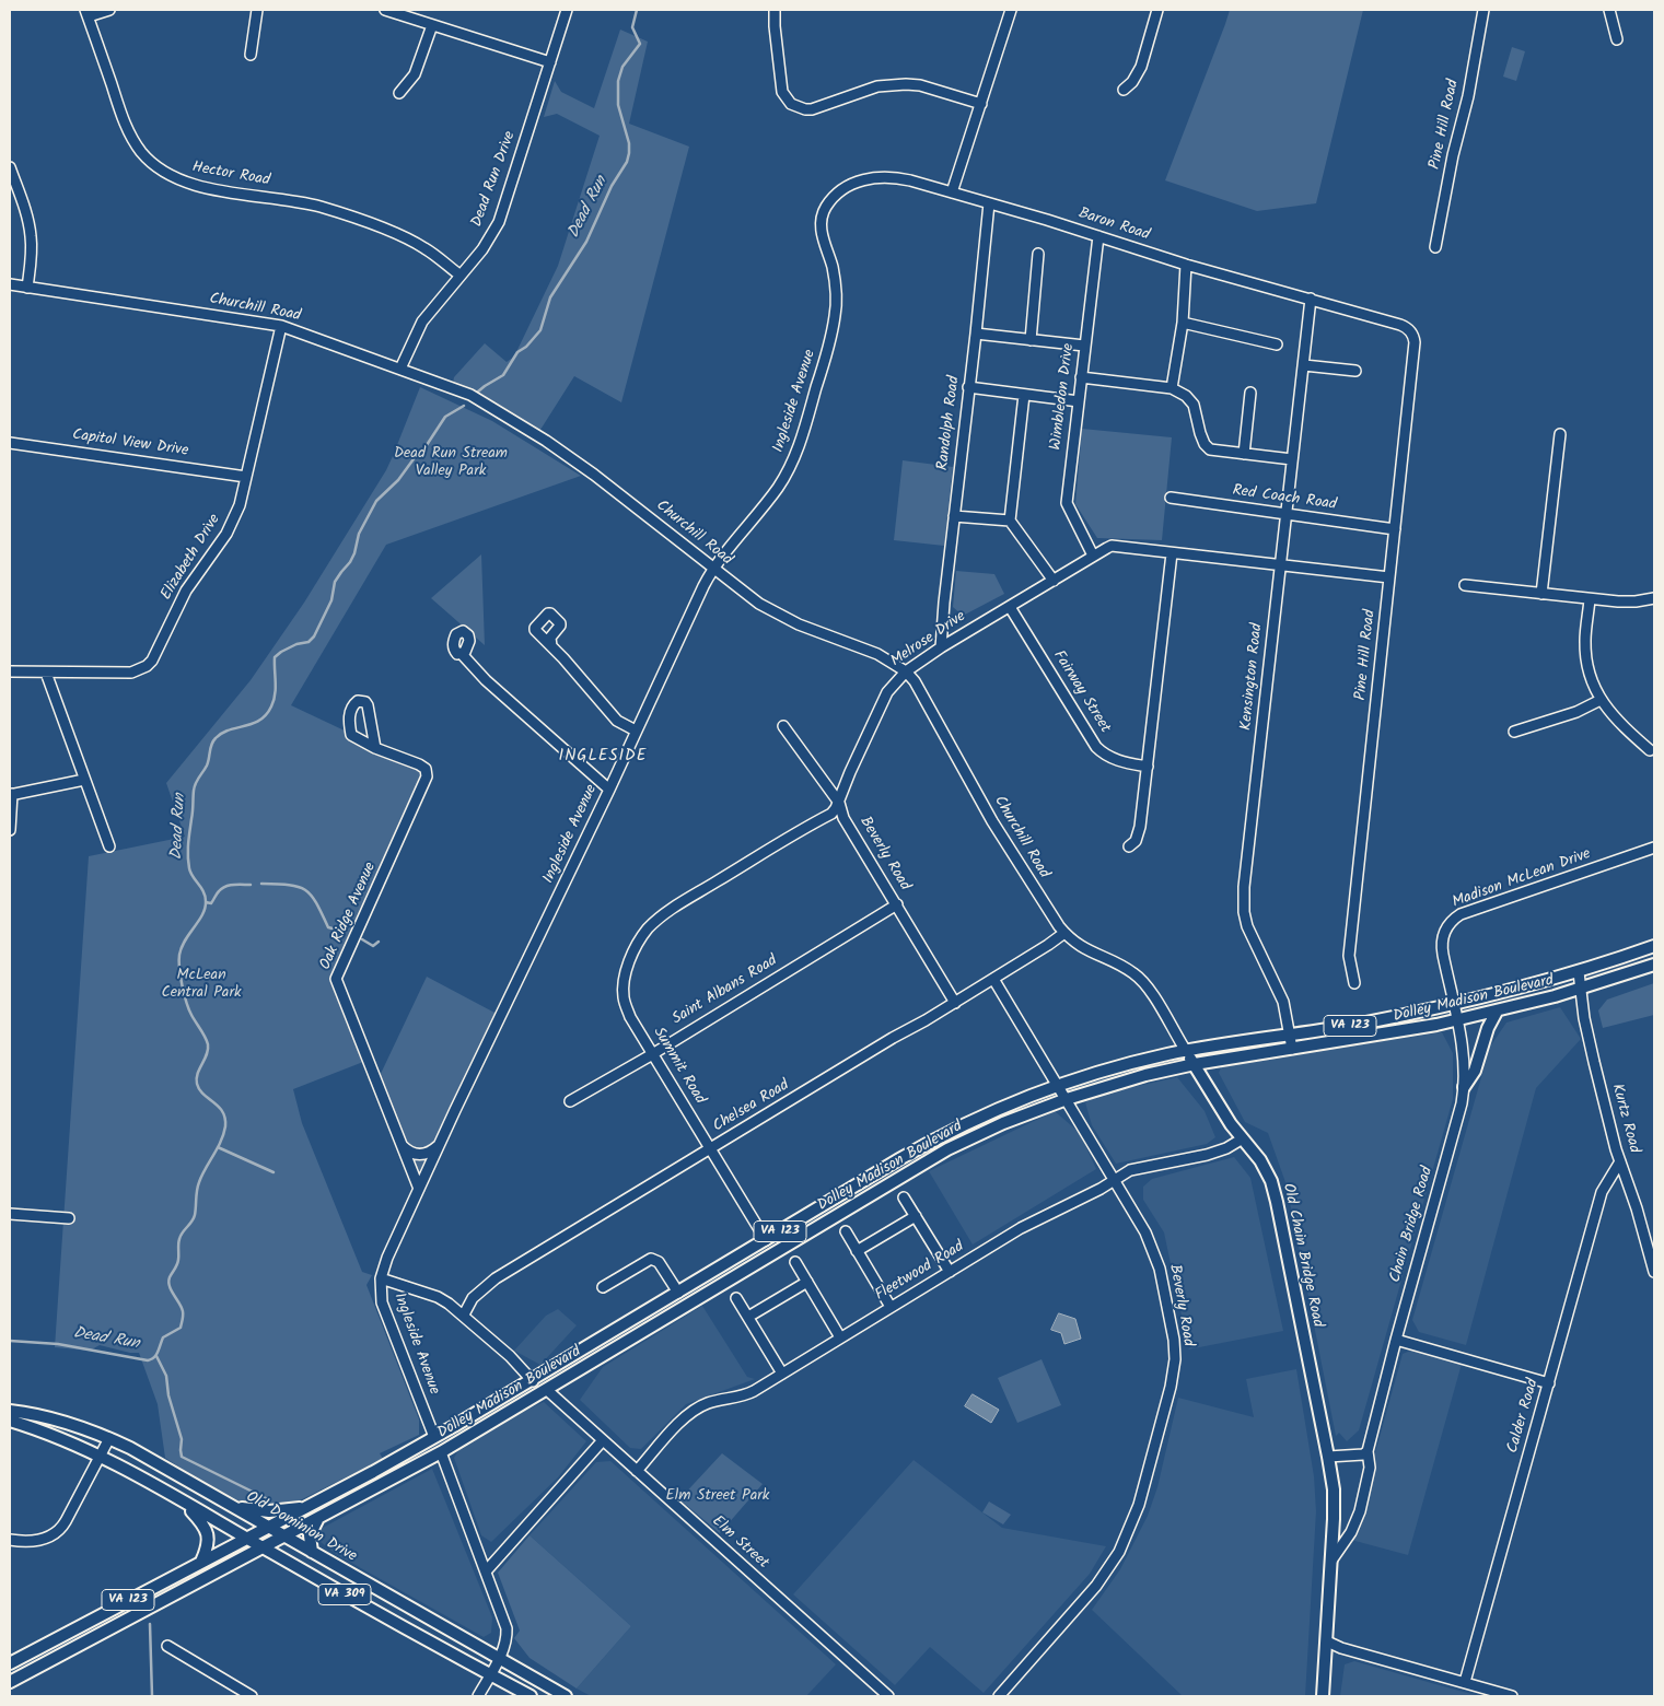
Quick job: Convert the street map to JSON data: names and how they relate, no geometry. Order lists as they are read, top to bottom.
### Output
{
  "streets": {
    "main road": [
      "Dolley Madison Boulevard",
      "VA 123",
      "Old Chain Bridge Road",
      "Old Dominion Drive",
      "VA 309"
    ],
    "street": [
      "Pine Hill Road",
      "Hector Road",
      "Dead Run Drive",
      "Baron Road",
      "Churchill Road",
      "Wimbledon Drive",
      "Ingleside Avenue",
      "Randolph Road",
      "Capitol View Drive",
      "Red Coach Road",
      "Elizabeth Drive",
      "Melrose Drive",
      "Kensington Road",
      "Fairway Street",
      "Beverly Road",
      "Madison McLean Drive",
      "Oak Ridge Avenue",
      "Saint Albans Road",
      "Summit Road",
      "Chelsea Road",
      "Kurtz Road",
      "Chain Bridge Road",
      "Fleetwood Road",
      "Calder Road",
      "Elm Street"
    ]
  },
  "crossings": [
    ["Pine Hill Road", "Baron Road"],
    ["Pine Hill Road", "Red Coach Road"],
    ["Pine Hill Road", "Melrose Drive"],
    ["Hector Road", "Dead Run Drive"],
    ["Dead Run Drive", "Churchill Road"],
    ["Baron Road", "Wimbledon Drive"],
    ["Baron Road", "Ingleside Avenue"],
    ["Baron Road", "Randolph Road"],
    ["Baron Road", "Kensington Road"],
    ["Churchill Road", "Ingleside Avenue"],
    ["Churchill Road", "Elizabeth Drive"],
    ["Churchill Road", "Melrose Drive"],
    ["Churchill Road", "Dolley Madison Boulevard"],
    ["Churchill Road", "Chelsea Road"],
    ["Churchill Road", "Old Chain Bridge Road"],
    ["Wimbledon Drive", "Melrose Drive"],
    ["Ingleside Avenue", "Oak Ridge Avenue"],
    ["Ingleside Avenue", "Dolley Madison Boulevard"],
    ["Randolph Road", "Melrose Drive"],
    ["Capitol View Drive", "Elizabeth Drive"],
    ["Red Coach Road", "Kensington Road"],
    ["Melrose Drive", "Kensington Road"],
    ["Melrose Drive", "Fairway Street"],
    ["Melrose Drive", "Beverly Road"],
    ["Melrose Drive", "Summit Road"],
    ["Kensington Road", "Dolley Madison Boulevard"],
    ["Beverly Road", "Saint Albans Road"],
    ["Beverly Road", "Dolley Madison Boulevard"],
    ["Beverly Road", "Chelsea Road"],
    ["Beverly Road", "Fleetwood Road"],
    ["Madison McLean Drive", "Dolley Madison Boulevard"],
    ["Madison McLean Drive", "Chain Bridge Road"],
    ["Saint Albans Road", "Summit Road"],
    ["Dolley Madison Boulevard", "Summit Road"],
    ["Dolley Madison Boulevard", "Kurtz Road"],
    ["Dolley Madison Boulevard", "Chain Bridge Road"],
    ["Dolley Madison Boulevard", "Old Chain Bridge Road"],
    ["Dolley Madison Boulevard", "Old Dominion Drive"],
    ["Dolley Madison Boulevard", "Elm Street"],
    ["Dolley Madison Boulevard", "VA 309"],
    ["Summit Road", "Chelsea Road"],
    ["Kurtz Road", "Calder Road"],
    ["Old Chain Bridge Road", "Fleetwood Road"],
    ["Fleetwood Road", "Elm Street"]
  ],
  "districts": ["INGLESIDE"],
  "water": ["Dead Run"],
  "parks": ["Dead Run Stream Valley Park", "McLean Central Park", "Elm Street Park"]
}
